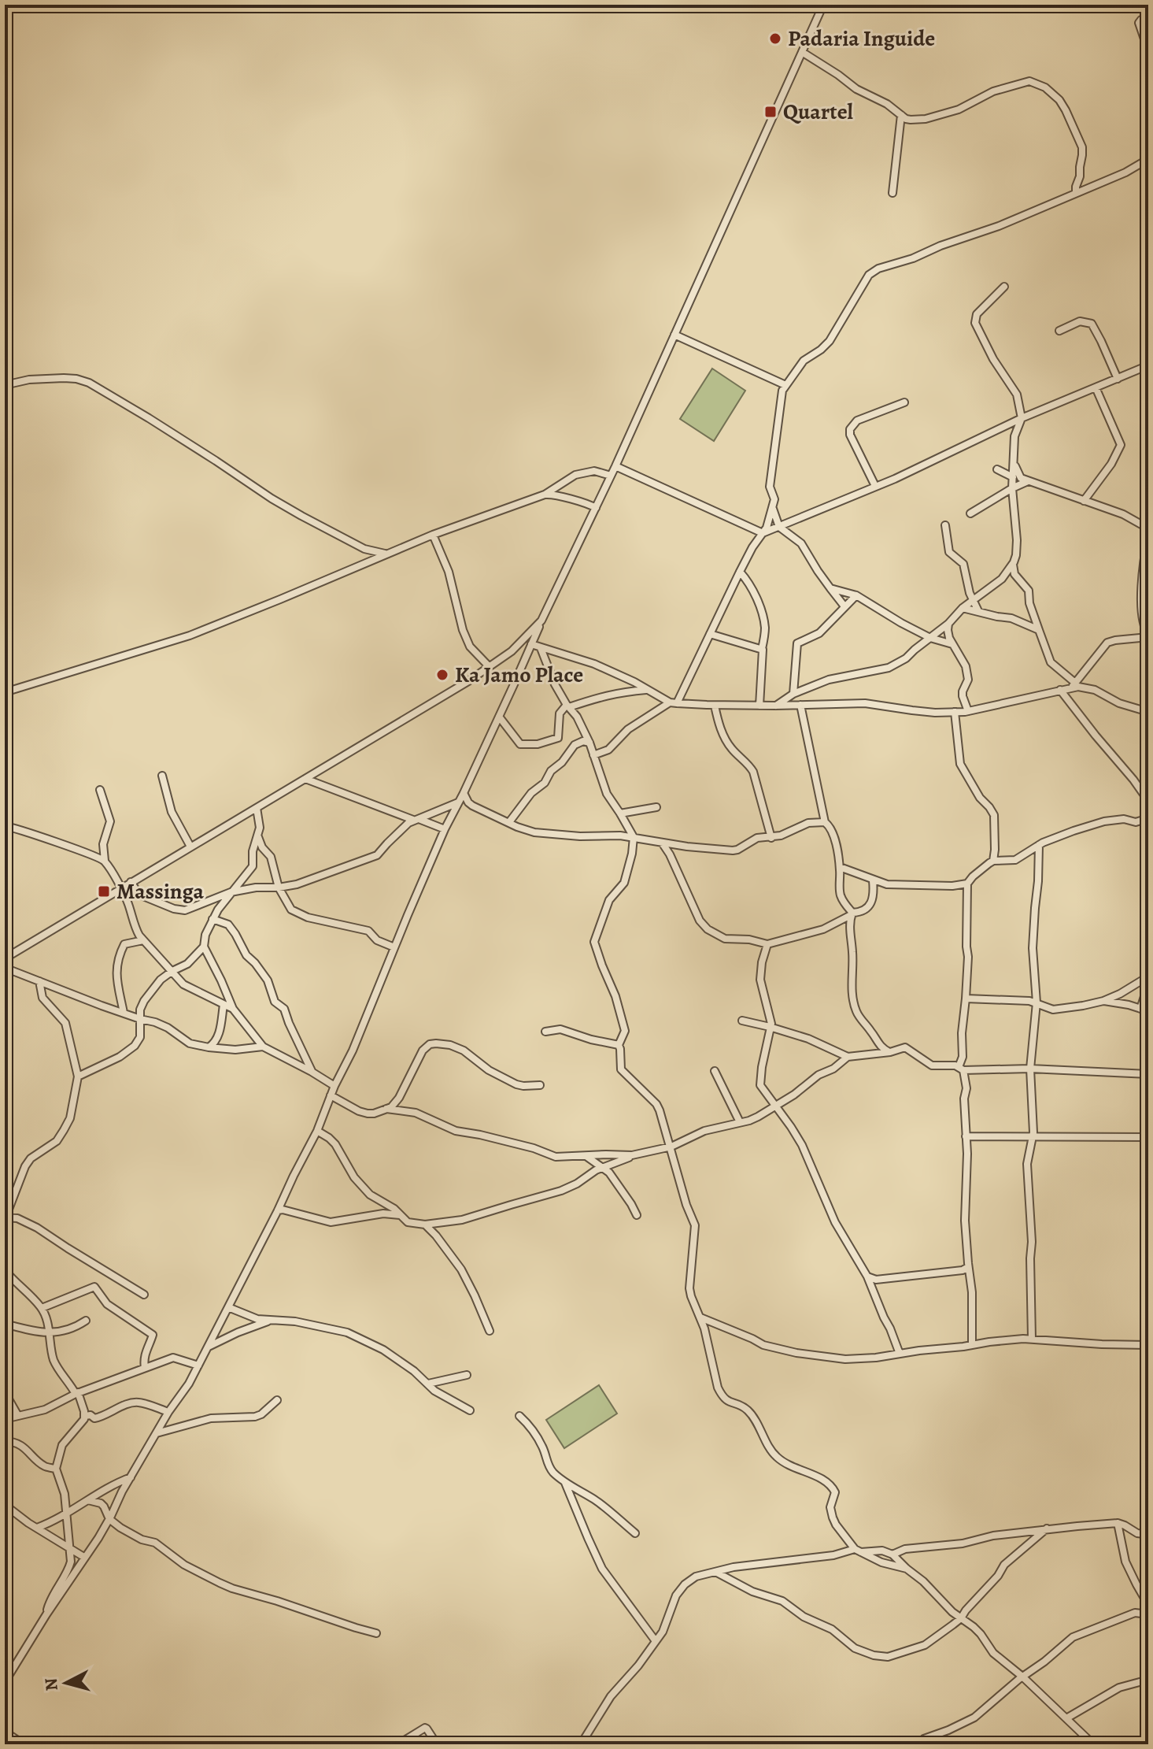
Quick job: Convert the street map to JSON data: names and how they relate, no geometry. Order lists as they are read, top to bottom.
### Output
{
  "places": {
    "other": ["Padaria Inguide", "Ka Jamo Place"],
    "transit": ["Quartel", "Massinga"]
  },
  "north": "left"
}
